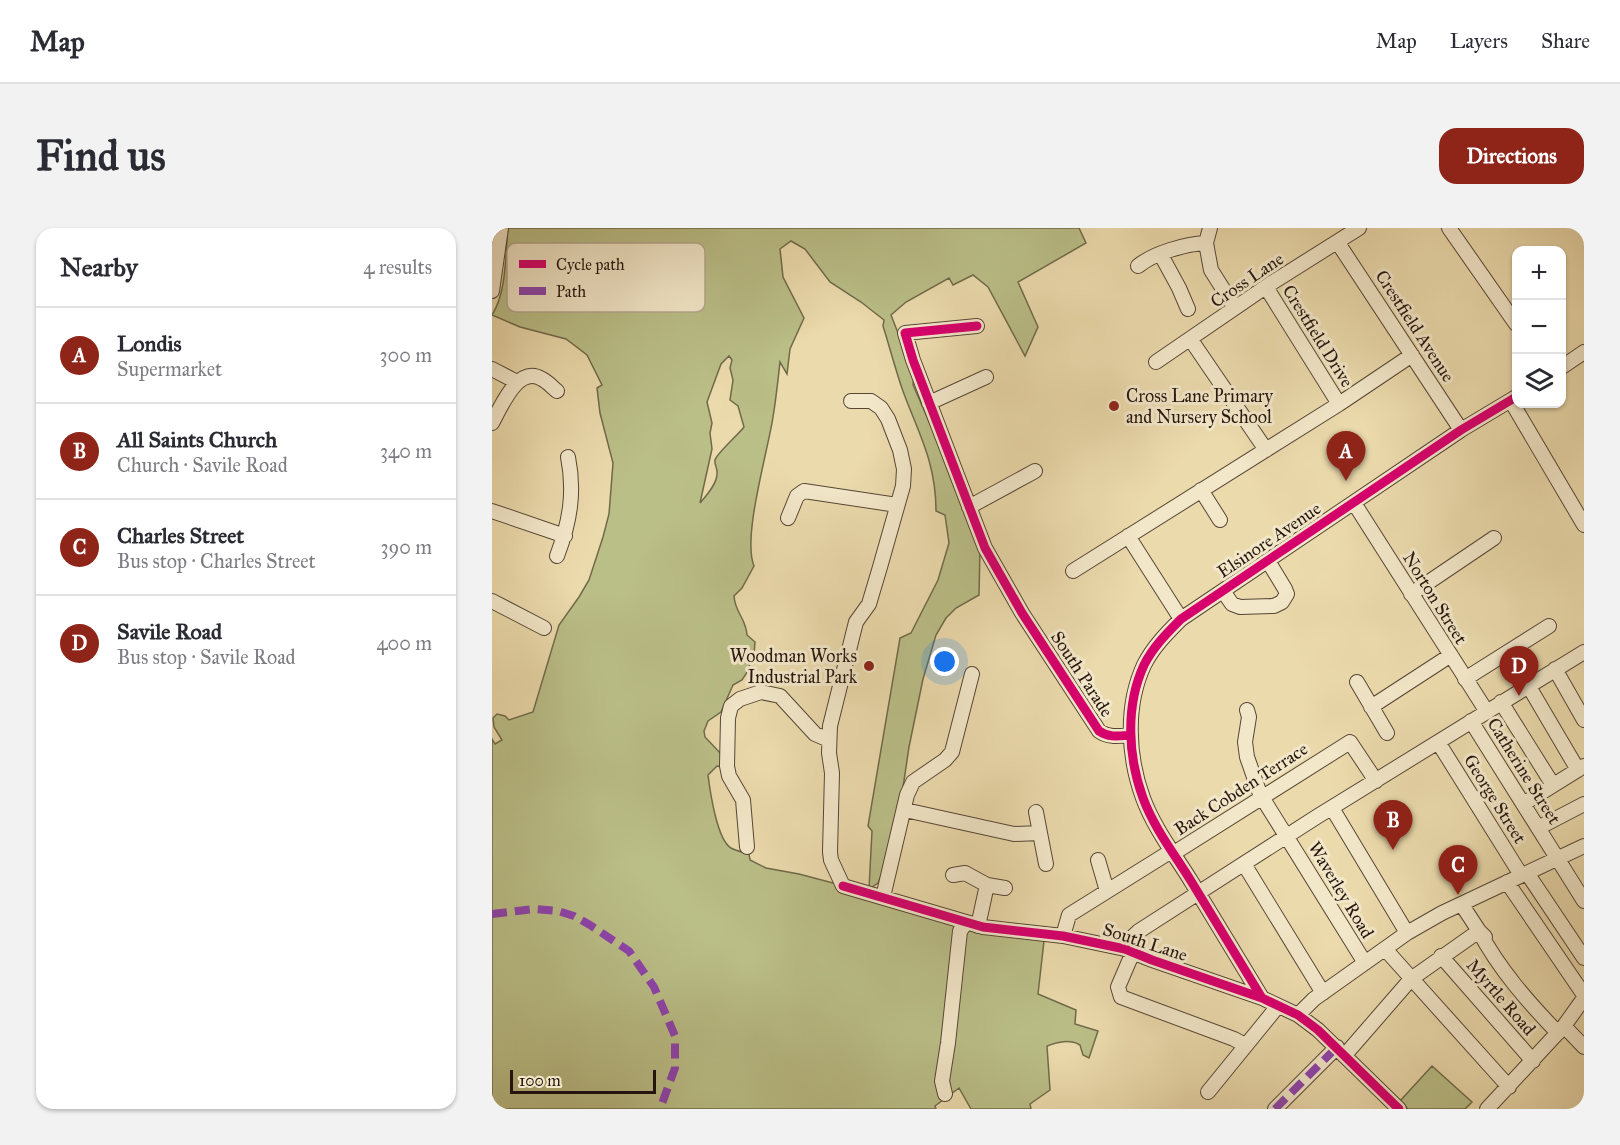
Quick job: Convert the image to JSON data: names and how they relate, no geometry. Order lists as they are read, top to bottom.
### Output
{
  "streets": {
    "street": [
      "Cross Lane",
      "Crestfield Avenue",
      "Crestfield Drive",
      "Elsinore Avenue",
      "Norton Street",
      "South Parade",
      "Catherine Street",
      "Back Cobden Terrace",
      "George Street",
      "Waverley Road",
      "South Lane",
      "Myrtle Road"
    ]
  },
  "crossings": [
    ["Cross Lane", "Crestfield Avenue"],
    ["Cross Lane", "Crestfield Drive"],
    ["Crestfield Avenue", "Elsinore Avenue"],
    ["Elsinore Avenue", "Norton Street"],
    ["Elsinore Avenue", "South Parade"],
    ["Back Cobden Terrace", "Waverley Road"],
    ["Back Cobden Terrace", "South Lane"]
  ],
  "places": ["Cross Lane Primary and Nursery School", "Woodman Works Industrial Park"],
  "legend": ["Cycle path", "Path"],
  "scale_bar": "100 m",
  "page": {
    "header": "Map",
    "nav": ["Map", "Layers", "Share"],
    "buttons": "Directions",
    "title": "Find us",
    "heading": ["Nearby", "4 results"],
    "map_buttons": ["+", "−"],
    "list": [
      {
        "mark": "A",
        "name": "Londis",
        "note": "Supermarket",
        "value": "300 m"
      },
      {
        "mark": "B",
        "name": "All Saints Church",
        "note": "Church · Savile Road",
        "value": "340 m"
      },
      {
        "mark": "C",
        "name": "Charles Street",
        "note": "Bus stop · Charles Street",
        "value": "390 m"
      },
      {
        "mark": "D",
        "name": "Savile Road",
        "note": "Bus stop · Savile Road",
        "value": "400 m"
      }
    ],
    "pins": [
      "A",
      "D",
      "B",
      "C"
    ],
    "scale": "100 m"
  }
}
